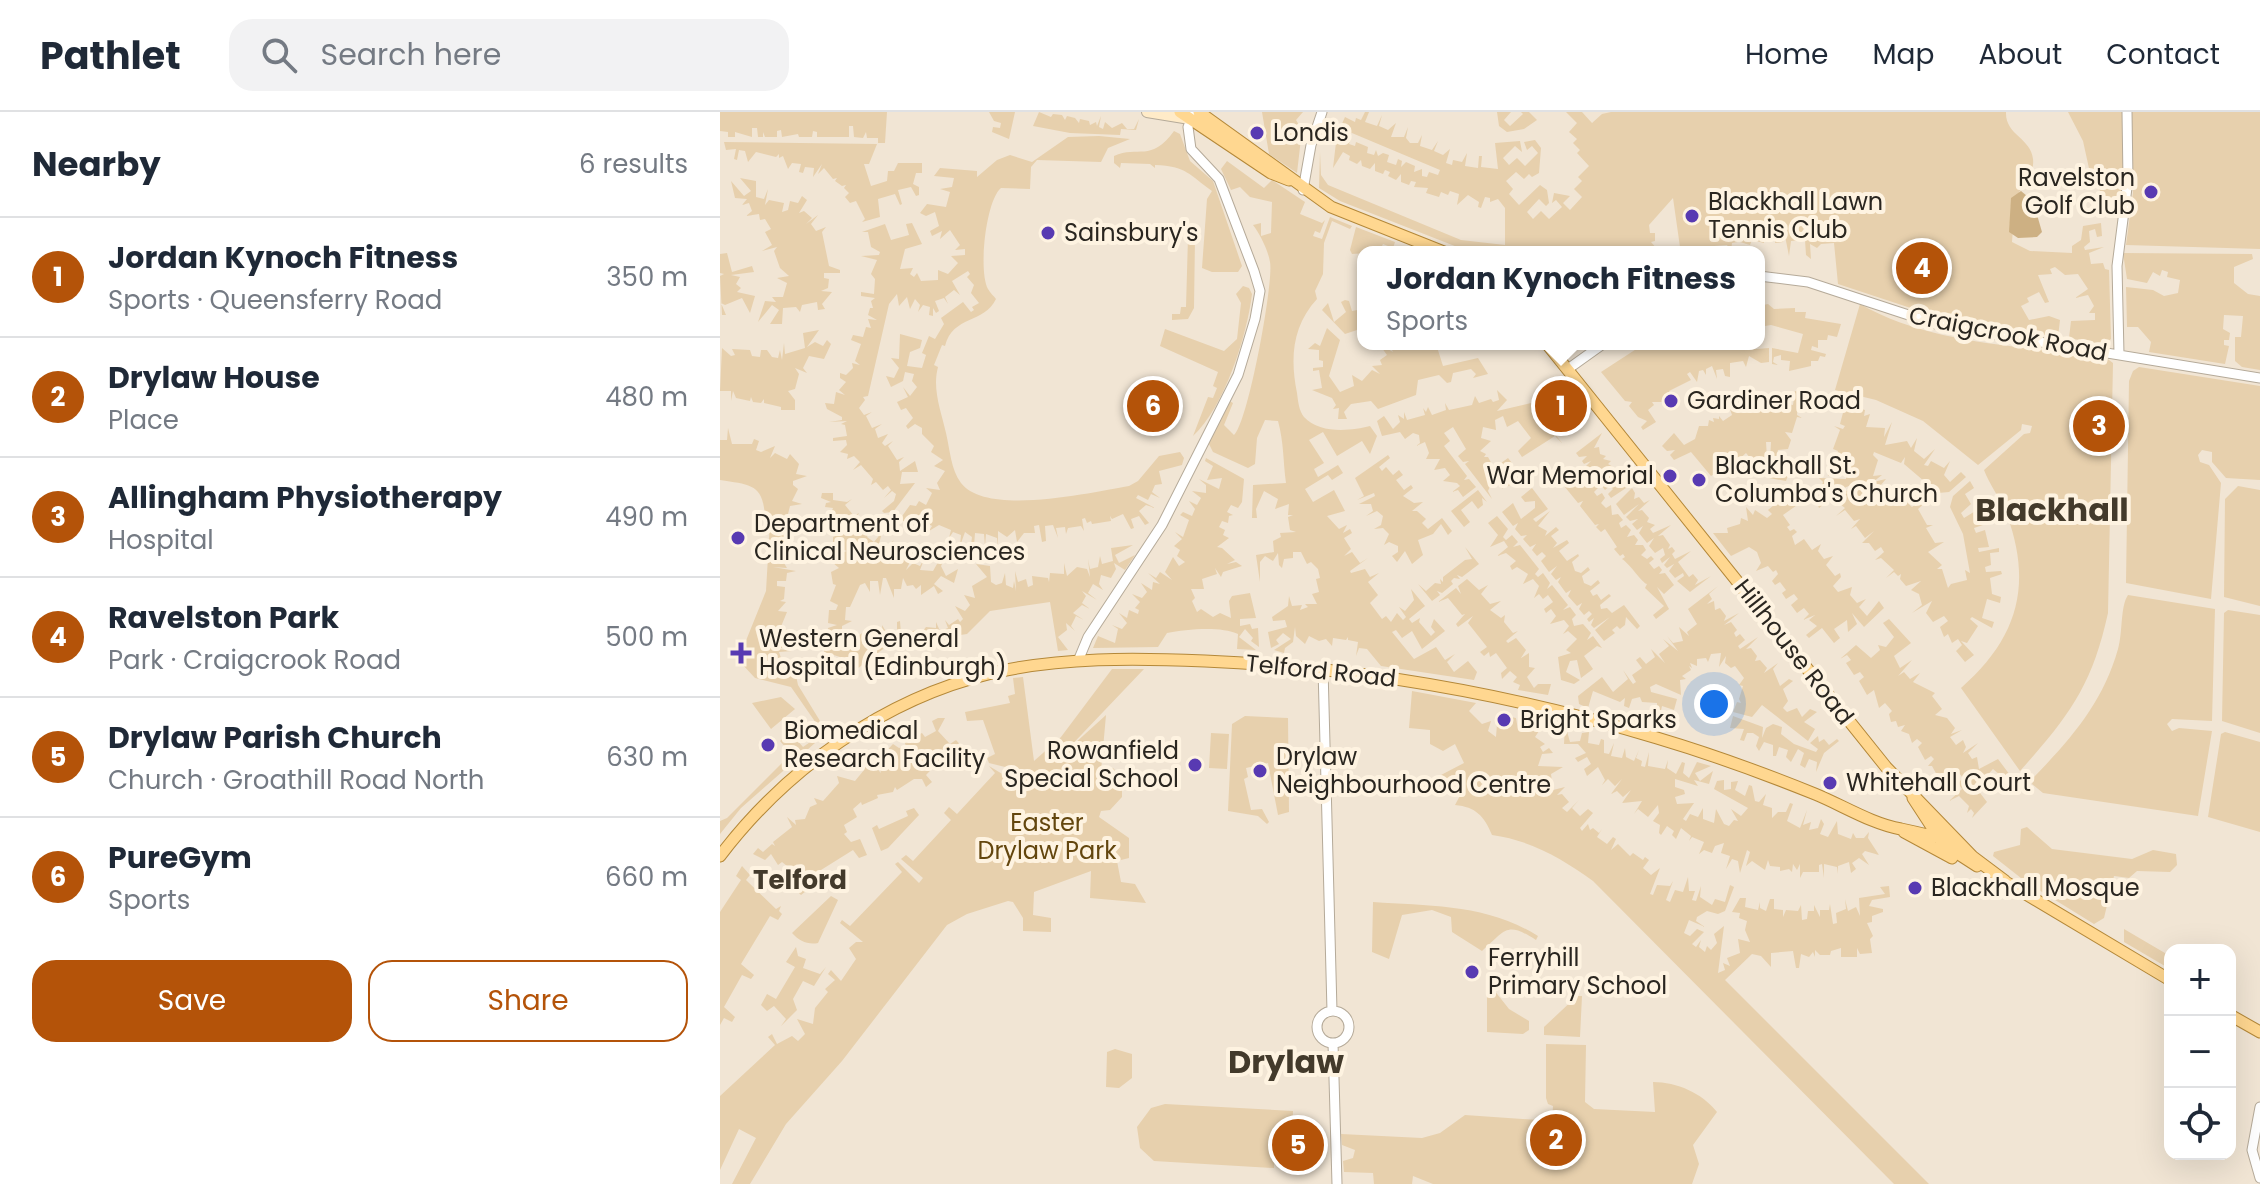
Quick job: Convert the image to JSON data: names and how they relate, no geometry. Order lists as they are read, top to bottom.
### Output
{
  "streets": {
    "main road": ["Hillhouse Road", "Telford Road"],
    "street": ["Craigcrook Road"]
  },
  "crossings": [
    ["Hillhouse Road", "Telford Road"]
  ],
  "districts": ["Blackhall", "Telford", "Drylaw"],
  "parks": ["Easter Drylaw Park"],
  "places": {
    "other": [
      "Londis",
      "Ravelston Golf Club",
      "Blackhall Lawn Tennis Club",
      "Sainsbury's",
      "Gardiner Road",
      "War Memorial",
      "Blackhall St. Columba's Church",
      "Department of Clinical Neurosciences",
      "Bright Sparks",
      "Biomedical Research Facility",
      "Rowanfield Special School",
      "Drylaw Neighbourhood Centre",
      "Whitehall Court",
      "Blackhall Mosque",
      "Ferryhill Primary School"
    ],
    "health": ["Western General Hospital (Edinburgh)"]
  },
  "page": {
    "header": "Pathlet",
    "search": "Search here",
    "nav": [
      "Home",
      "Map",
      "About",
      "Contact"
    ],
    "heading": ["Nearby", "6 results"],
    "list": [
      {
        "mark": "1",
        "name": "Jordan Kynoch Fitness",
        "note": "Sports · Queensferry Road",
        "value": "350 m"
      },
      {
        "mark": "2",
        "name": "Drylaw House",
        "note": "Place",
        "value": "480 m"
      },
      {
        "mark": "3",
        "name": "Allingham Physiotherapy",
        "note": "Hospital",
        "value": "490 m"
      },
      {
        "mark": "4",
        "name": "Ravelston Park",
        "note": "Park · Craigcrook Road",
        "value": "500 m"
      },
      {
        "mark": "5",
        "name": "Drylaw Parish Church",
        "note": "Church · Groathill Road North",
        "value": "630 m"
      },
      {
        "mark": "6",
        "name": "PureGym",
        "note": "Sports",
        "value": "660 m"
      }
    ],
    "pins": [
      "4",
      "1",
      "6",
      "3",
      "2",
      "5"
    ],
    "popup": ["Jordan Kynoch Fitness", "Sports"],
    "buttons": ["Save", "Share"],
    "map_buttons": ["+", "−"]
  }
}
